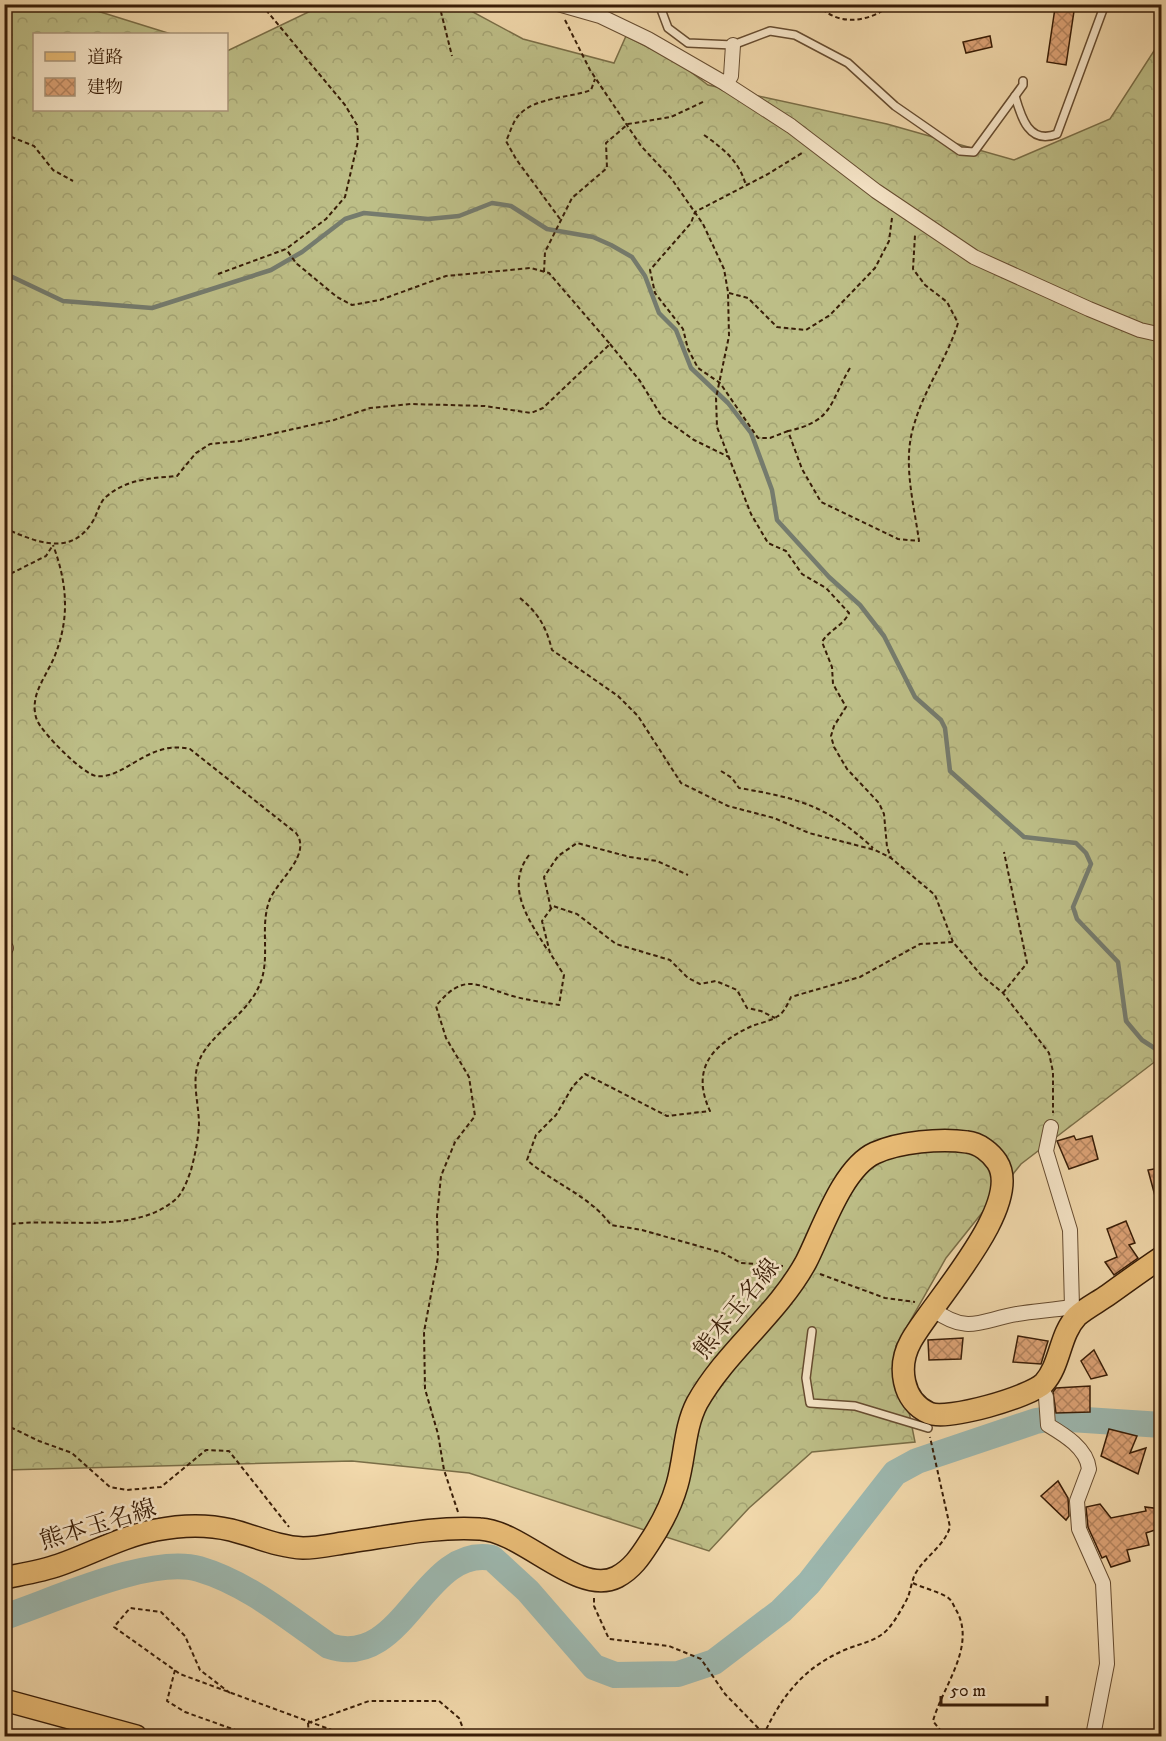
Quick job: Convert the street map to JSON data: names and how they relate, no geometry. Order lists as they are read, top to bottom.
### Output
{
  "streets": {
    "main road": ["熊本玉名線"]
  },
  "legend": ["道路", "建物"],
  "scale_bar": "50 m"
}
